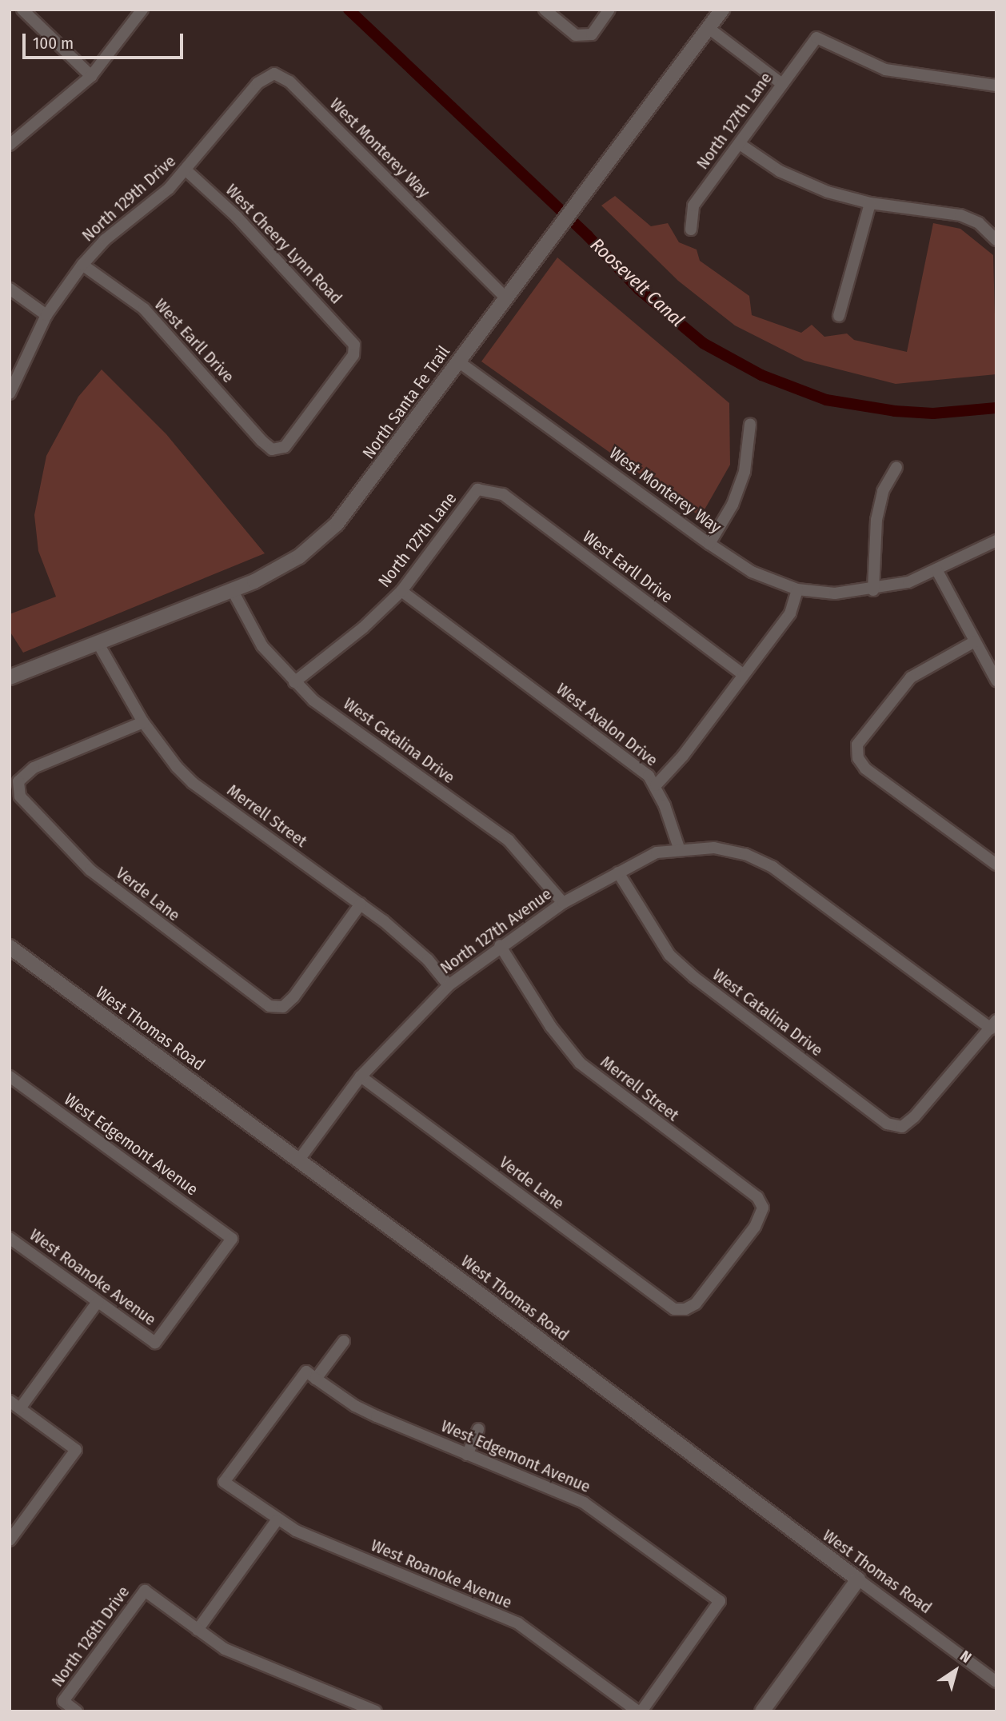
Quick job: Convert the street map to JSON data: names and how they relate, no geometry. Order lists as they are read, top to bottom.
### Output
{
  "streets": {
    "street": [
      "North 127th Lane",
      "West Monterey Way",
      "North 129th Drive",
      "West Cheery Lynn Road",
      "West Earll Drive",
      "North Santa Fe Trail",
      "West Avalon Drive",
      "West Catalina Drive",
      "Merrell Street",
      "Verde Lane",
      "North 127th Avenue",
      "West Thomas Road",
      "West Edgemont Avenue",
      "West Roanoke Avenue",
      "North 126th Drive"
    ]
  },
  "crossings": [
    ["North 127th Lane", "West Earll Drive"],
    ["North 127th Lane", "West Avalon Drive"],
    ["North 127th Lane", "West Catalina Drive"],
    ["West Monterey Way", "North 129th Drive"],
    ["West Monterey Way", "North Santa Fe Trail"],
    ["North 129th Drive", "West Cheery Lynn Road"],
    ["North 129th Drive", "West Earll Drive"],
    ["West Cheery Lynn Road", "West Earll Drive"],
    ["North Santa Fe Trail", "West Catalina Drive"],
    ["North Santa Fe Trail", "Merrell Street"],
    ["West Avalon Drive", "North 127th Avenue"],
    ["West Catalina Drive", "North 127th Avenue"],
    ["Merrell Street", "Verde Lane"],
    ["Merrell Street", "North 127th Avenue"],
    ["Verde Lane", "North 127th Avenue"],
    ["North 127th Avenue", "West Thomas Road"],
    ["West Edgemont Avenue", "West Roanoke Avenue"]
  ],
  "water": ["Roosevelt Canal"],
  "scale_bar": "100 m",
  "north": "top right"
}
